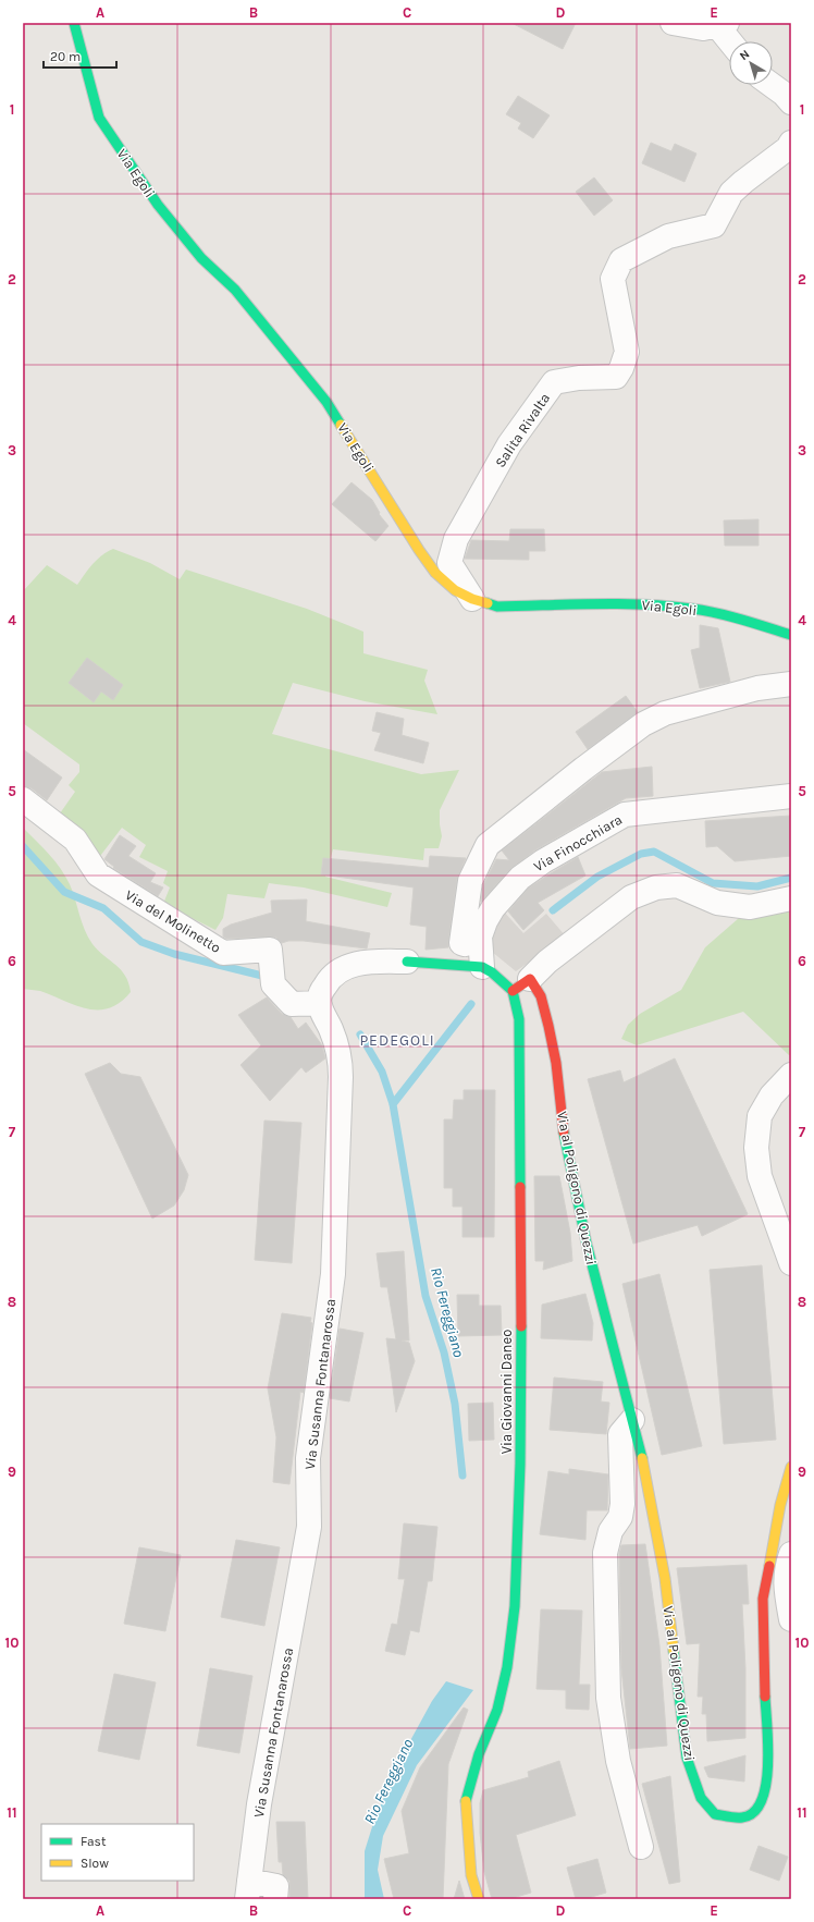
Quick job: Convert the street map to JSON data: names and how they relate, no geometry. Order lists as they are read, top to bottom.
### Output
{
  "streets": {
    "street": [
      "Via Egoli",
      "Salita Rivalta",
      "Via Finocchiara",
      "Via del Molinetto",
      "Via al Poligono di Quezzi",
      "Via Susanna Fontanarossa",
      "Via Giovanni Daneo"
    ]
  },
  "crossings": [
    ["Via Egoli", "Salita Rivalta"],
    ["Via del Molinetto", "Via Susanna Fontanarossa"],
    ["Via al Poligono di Quezzi", "Via Giovanni Daneo"]
  ],
  "districts": ["PEDEGOLI"],
  "water": ["Rio Fereggiano"],
  "legend": ["Fast", "Slow"],
  "scale_bar": "20 m",
  "north": "top left",
  "grid": {
    "columns": [
      "A",
      "B",
      "C",
      "D",
      "E"
    ],
    "rows": [
      "1",
      "2",
      "3",
      "4",
      "5",
      "6",
      "7",
      "8",
      "9",
      "10",
      "11"
    ]
  }
}
